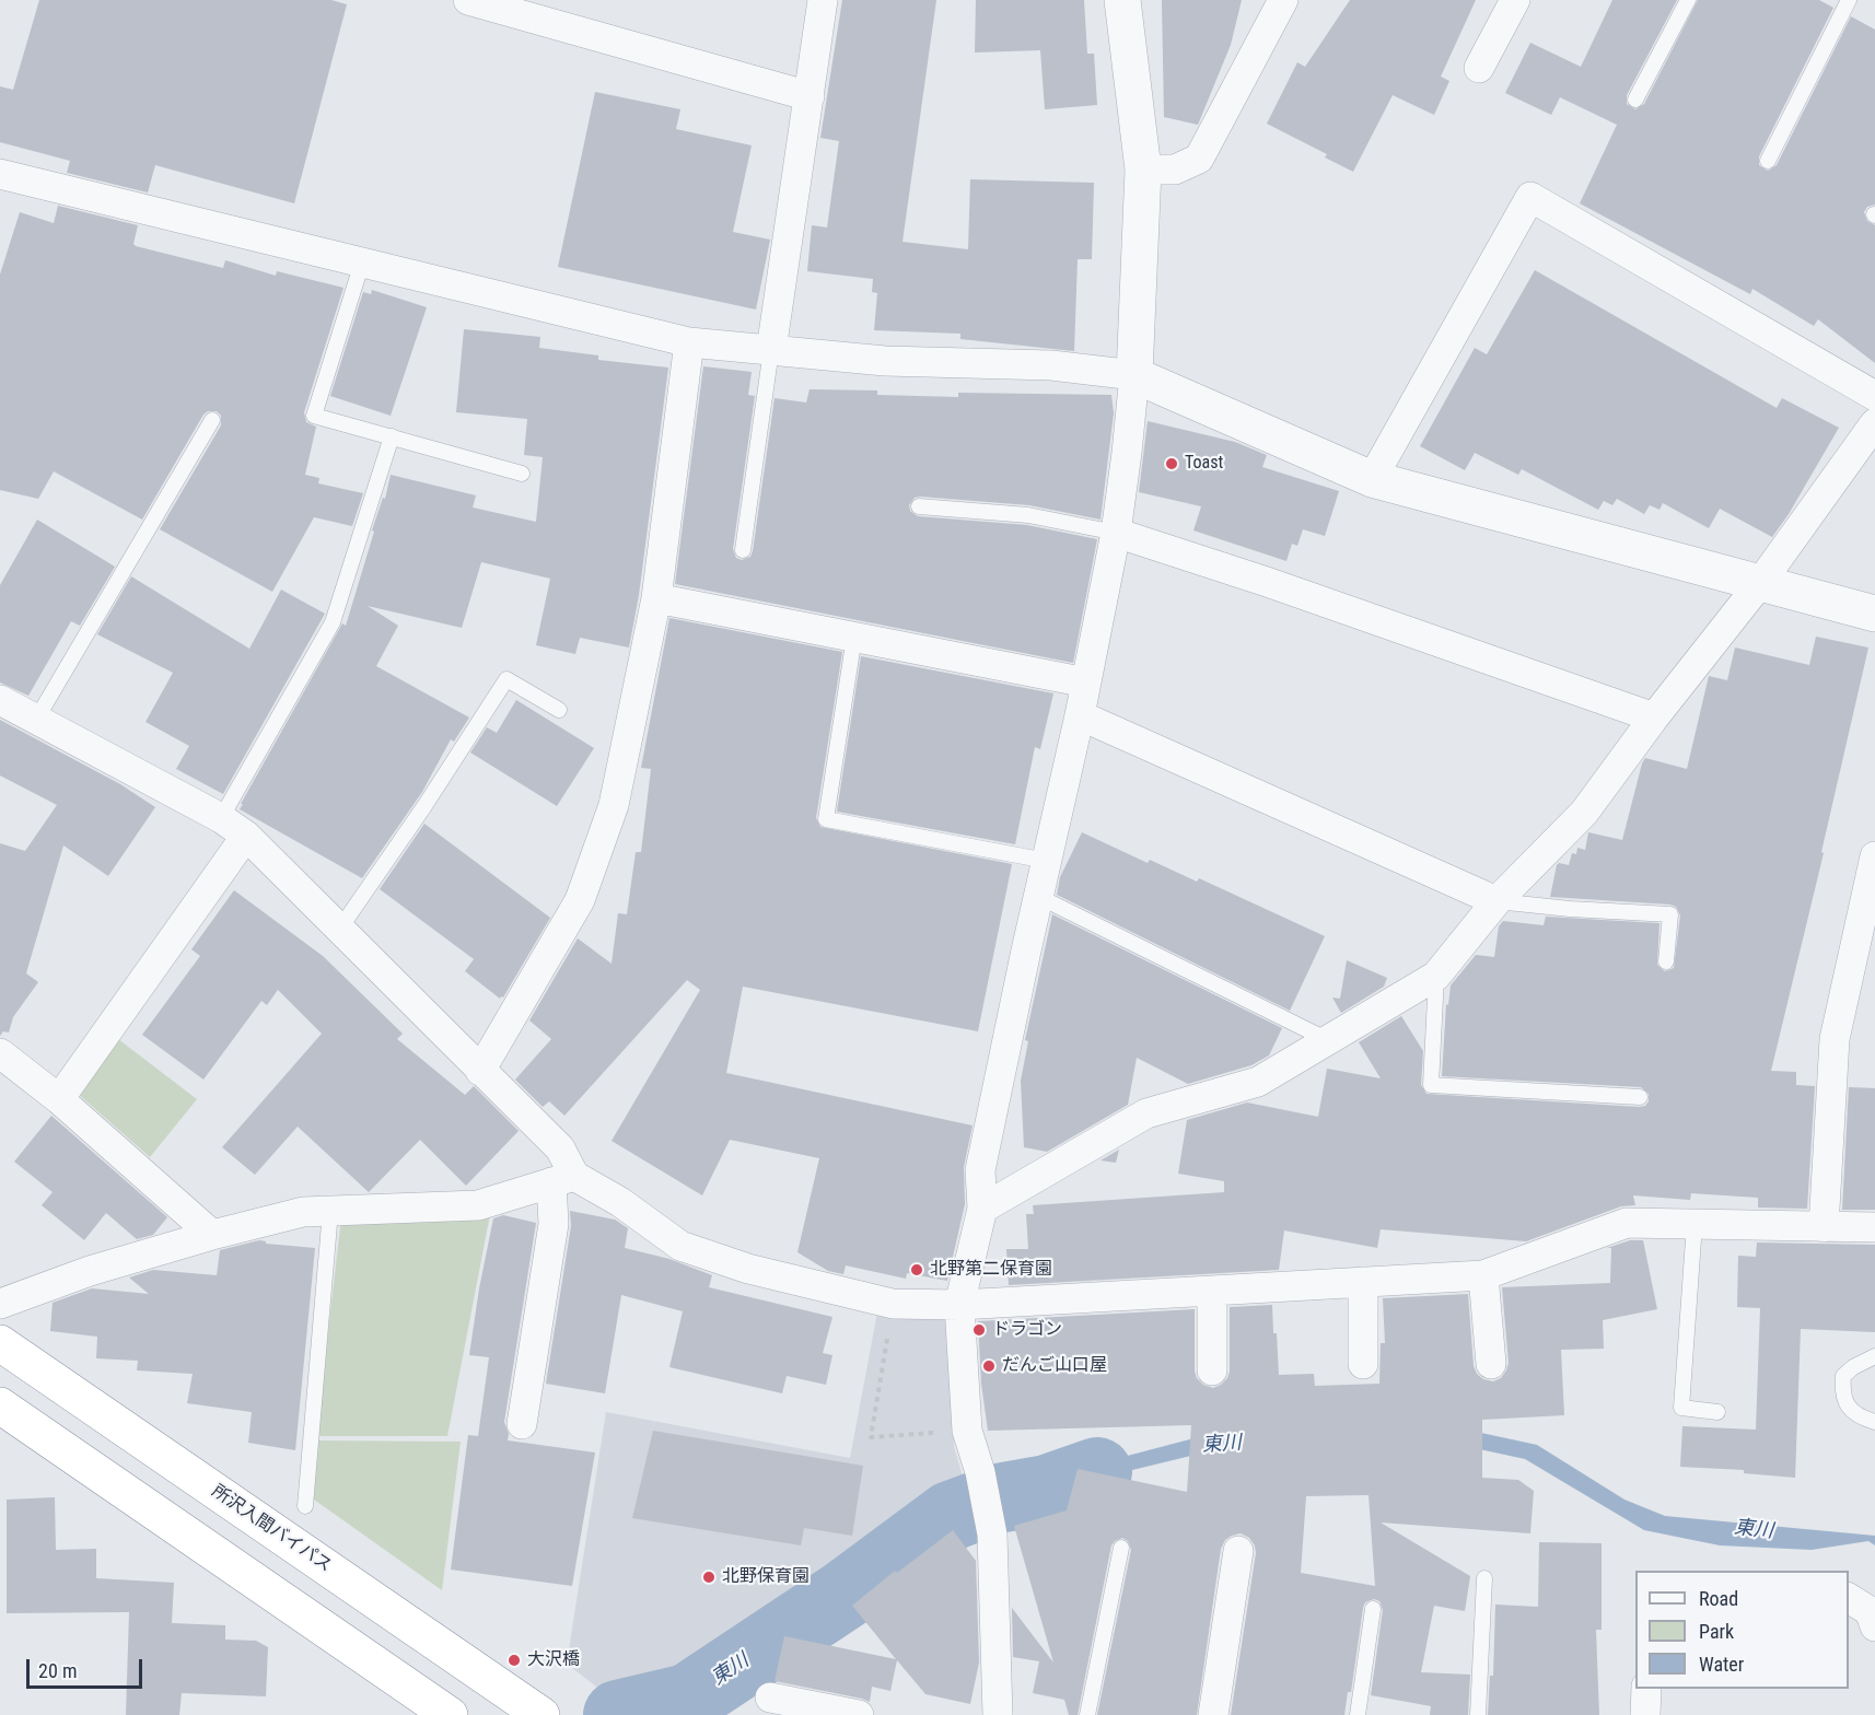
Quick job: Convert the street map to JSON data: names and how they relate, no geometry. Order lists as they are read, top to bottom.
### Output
{
  "streets": {
    "highway": ["所沢入間バイパス"]
  },
  "water": ["東川"],
  "places": [
    "Toast",
    "北野第二保育園",
    "ドラゴン",
    "だんご山口屋",
    "北野保育園",
    "大沢橋"
  ],
  "legend": ["Road", "Park", "Water"],
  "scale_bar": "20 m"
}
